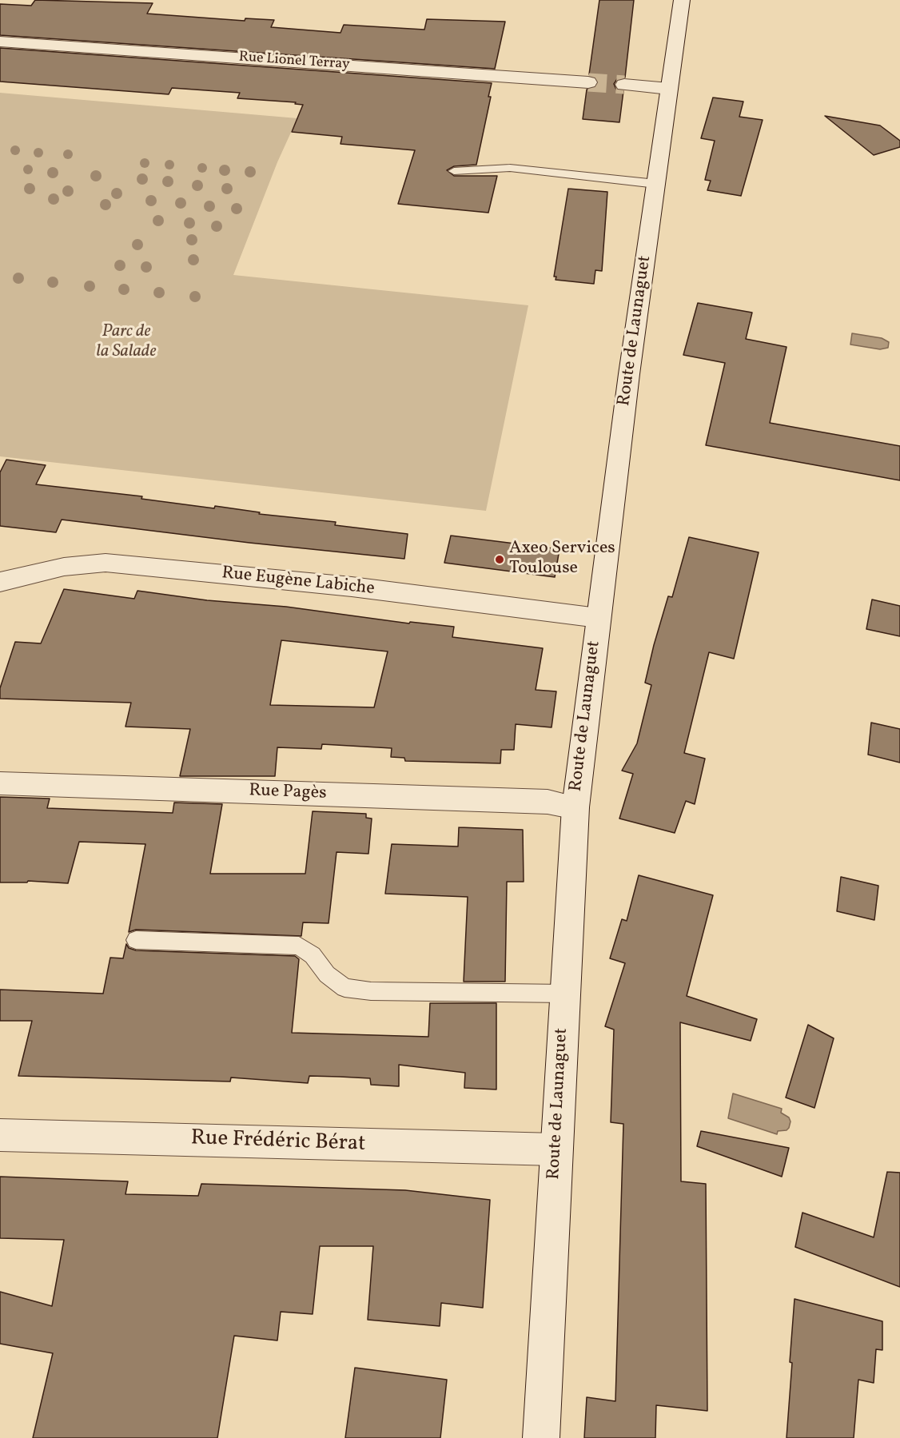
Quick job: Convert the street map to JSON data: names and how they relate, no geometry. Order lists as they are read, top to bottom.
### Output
{
  "streets": {
    "street": [
      "Rue Lionel Terray",
      "Route de Launaguet",
      "Rue Eugène Labiche",
      "Rue Pagès",
      "Rue Frédéric Bérat"
    ]
  },
  "crossings": [
    ["Route de Launaguet", "Rue Eugène Labiche"],
    ["Route de Launaguet", "Rue Pagès"],
    ["Route de Launaguet", "Rue Frédéric Bérat"]
  ],
  "parks": ["Parc de la Salade"],
  "places": ["Axeo Services Toulouse"]
}
